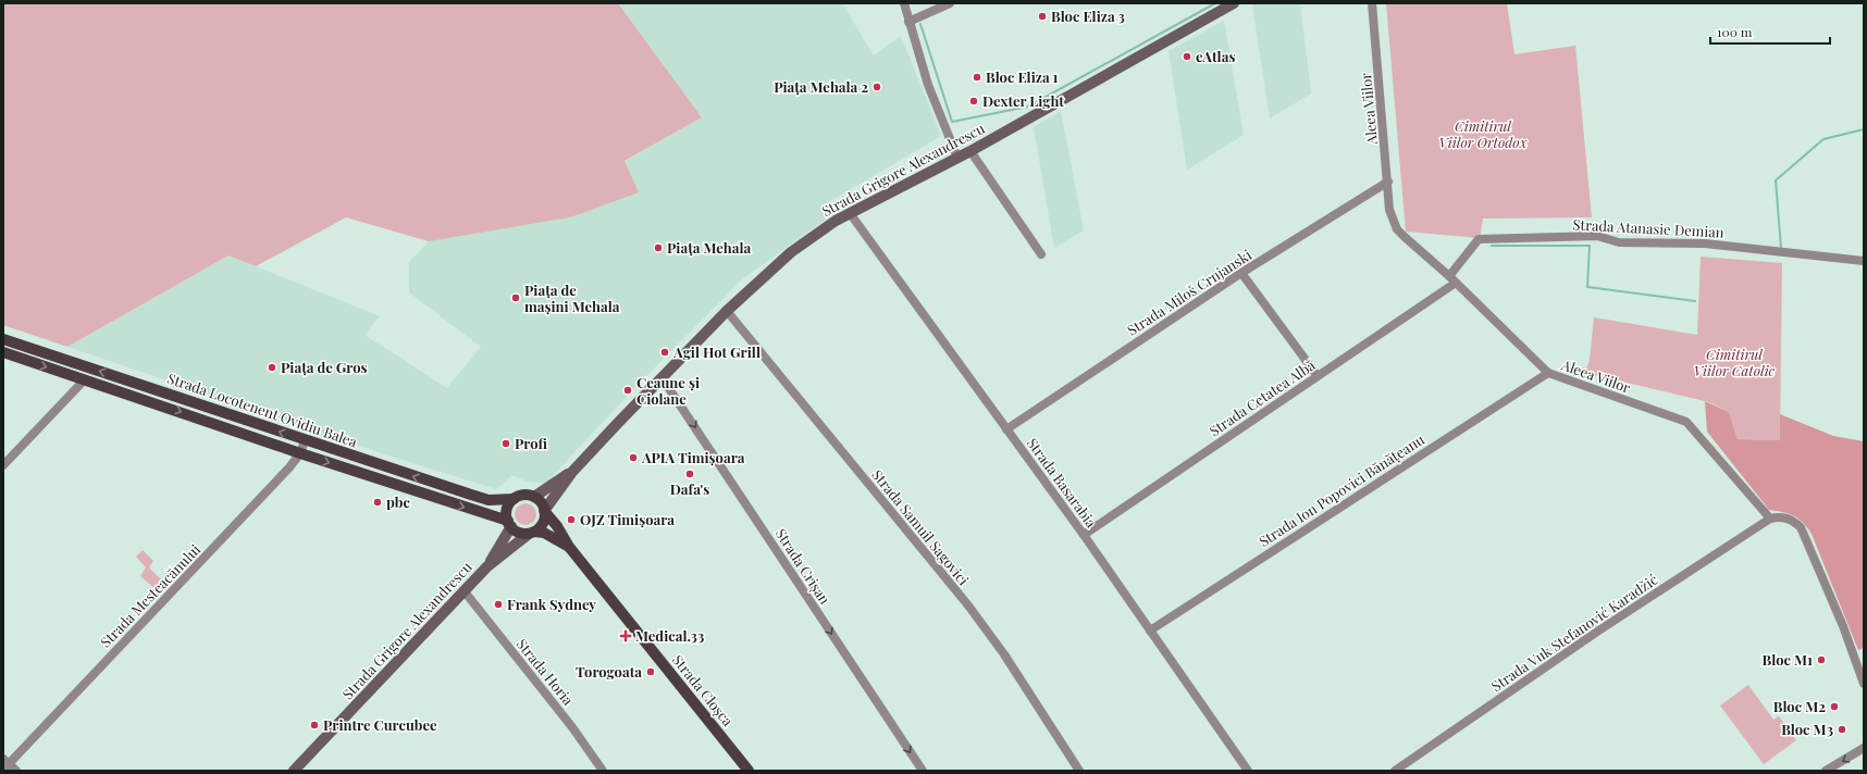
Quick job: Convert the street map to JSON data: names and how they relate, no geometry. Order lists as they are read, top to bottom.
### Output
{
  "streets": {
    "main road": ["Strada Locotenent Ovidiu Balea", "Strada Cloșca"],
    "street": [
      "Aleea Viilor",
      "Strada Grigore Alexandrescu",
      "Strada Atanasie Demian",
      "Strada Miloš Crnjanski",
      "Strada Cetatea Albă",
      "Strada Basarabia",
      "Strada Ion Popovici Bănățeanu",
      "Strada Samuil Sagovici",
      "Strada Crișan",
      "Strada Mesteacănului",
      "Strada Vuk Stefanović Karadžić",
      "Strada Horia"
    ]
  },
  "crossings": [
    ["Aleea Viilor", "Strada Atanasie Demian"],
    ["Aleea Viilor", "Strada Miloš Crnjanski"],
    ["Aleea Viilor", "Strada Cetatea Albă"],
    ["Aleea Viilor", "Strada Ion Popovici Bănățeanu"],
    ["Aleea Viilor", "Strada Vuk Stefanović Karadžić"],
    ["Strada Grigore Alexandrescu", "Strada Locotenent Ovidiu Balea"],
    ["Strada Grigore Alexandrescu", "Strada Basarabia"],
    ["Strada Grigore Alexandrescu", "Strada Samuil Sagovici"],
    ["Strada Grigore Alexandrescu", "Strada Crișan"],
    ["Strada Grigore Alexandrescu", "Strada Horia"],
    ["Strada Grigore Alexandrescu", "Strada Cloșca"],
    ["Strada Atanasie Demian", "Strada Cetatea Albă"],
    ["Strada Miloš Crnjanski", "Strada Basarabia"],
    ["Strada Cetatea Albă", "Strada Basarabia"],
    ["Strada Locotenent Ovidiu Balea", "Strada Mesteacănului"],
    ["Strada Locotenent Ovidiu Balea", "Strada Cloșca"],
    ["Strada Basarabia", "Strada Ion Popovici Bănățeanu"]
  ],
  "one_way": ["Strada Crișan"],
  "parks": ["Cimitirul Viilor Ortodox", "Cimitirul Viilor Catolic"],
  "places": {
    "other": [
      "Bloc Eliza 3",
      "eAtlas",
      "Bloc Eliza 1",
      "Piața Mehala 2",
      "Dexter Light",
      "Piața Mehala",
      "Piața de mașini Mehala",
      "Agil Hot Grill",
      "Piața de Gros",
      "Ceaune și Ciolane",
      "Profi",
      "APIA Timișoara",
      "Dafa's",
      "pbc",
      "OJZ Timișoara",
      "Frank Sydney",
      "Bloc M1",
      "Torogoata",
      "Bloc M2",
      "Printre Curcubee",
      "Bloc M3"
    ],
    "health": ["Medical.33"]
  },
  "scale_bar": "100 m"
}
